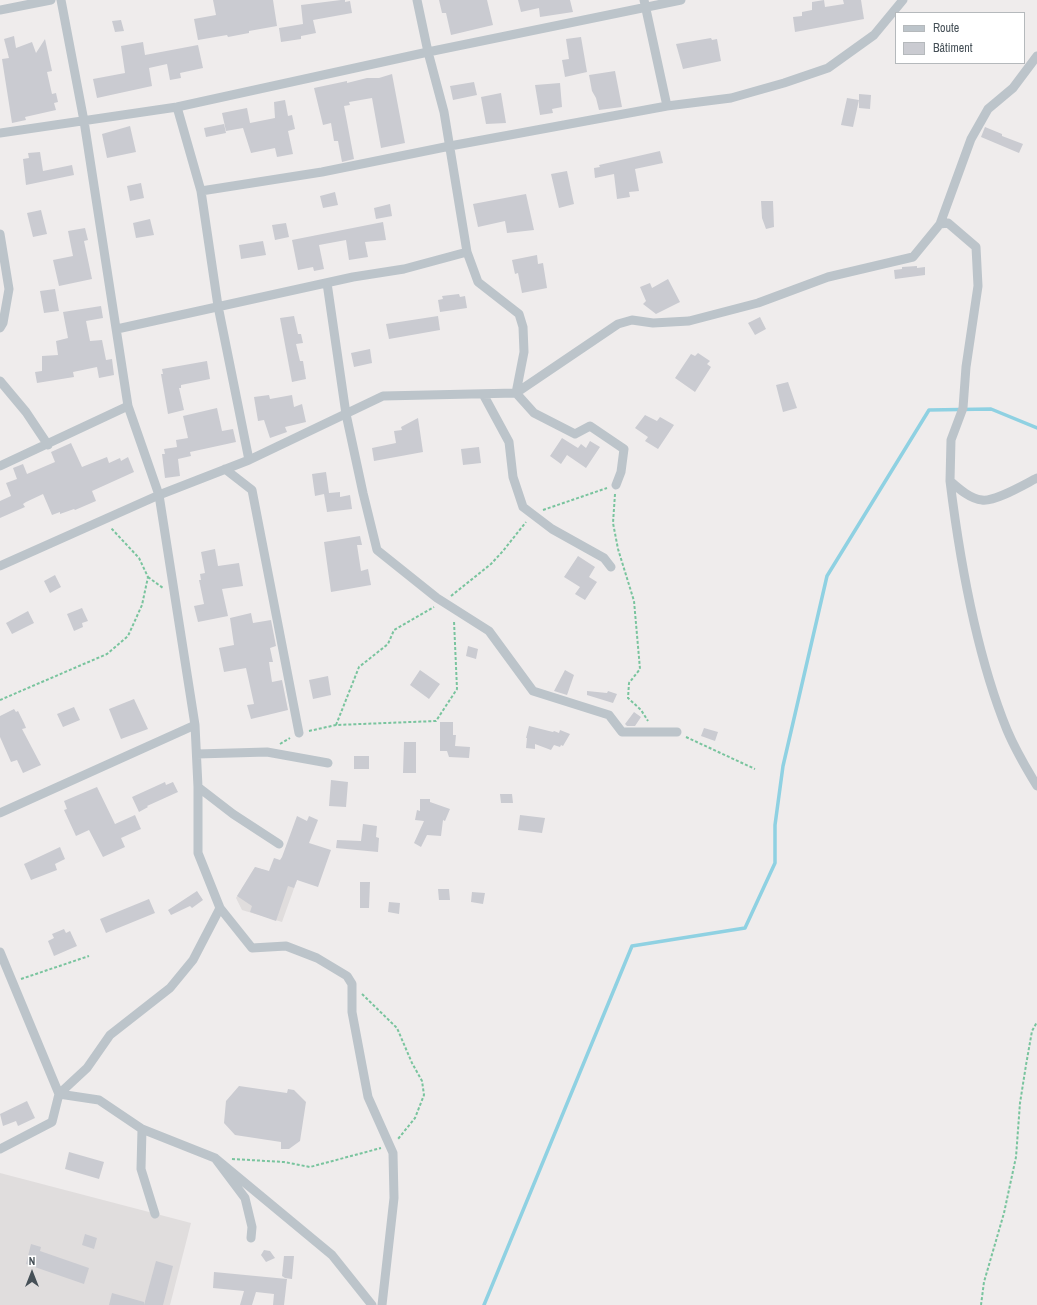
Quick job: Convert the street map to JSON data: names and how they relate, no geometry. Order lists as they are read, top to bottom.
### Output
{
  "legend": ["Route", "Bâtiment"],
  "north": "top"
}
